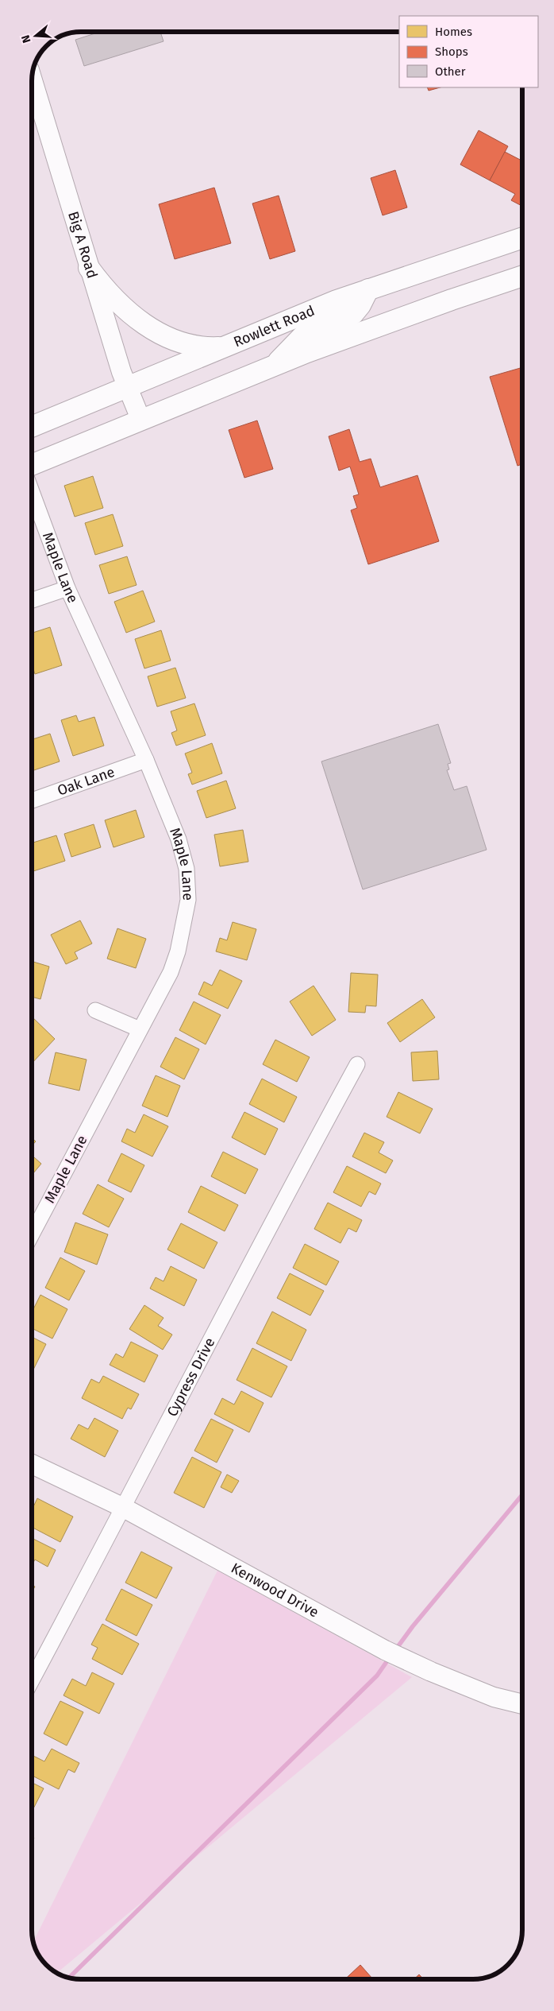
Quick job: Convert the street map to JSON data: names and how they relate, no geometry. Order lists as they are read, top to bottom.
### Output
{
  "streets": {
    "main road": ["Rowlett Road"],
    "street": [
      "Big A Road",
      "Maple Lane",
      "Oak Lane",
      "Cypress Drive",
      "Kenwood Drive"
    ]
  },
  "crossings": [
    ["Big A Road", "Rowlett Road"],
    ["Maple Lane", "Oak Lane"],
    ["Cypress Drive", "Kenwood Drive"]
  ],
  "legend": ["Homes", "Shops", "Other"],
  "north": "left"
}
